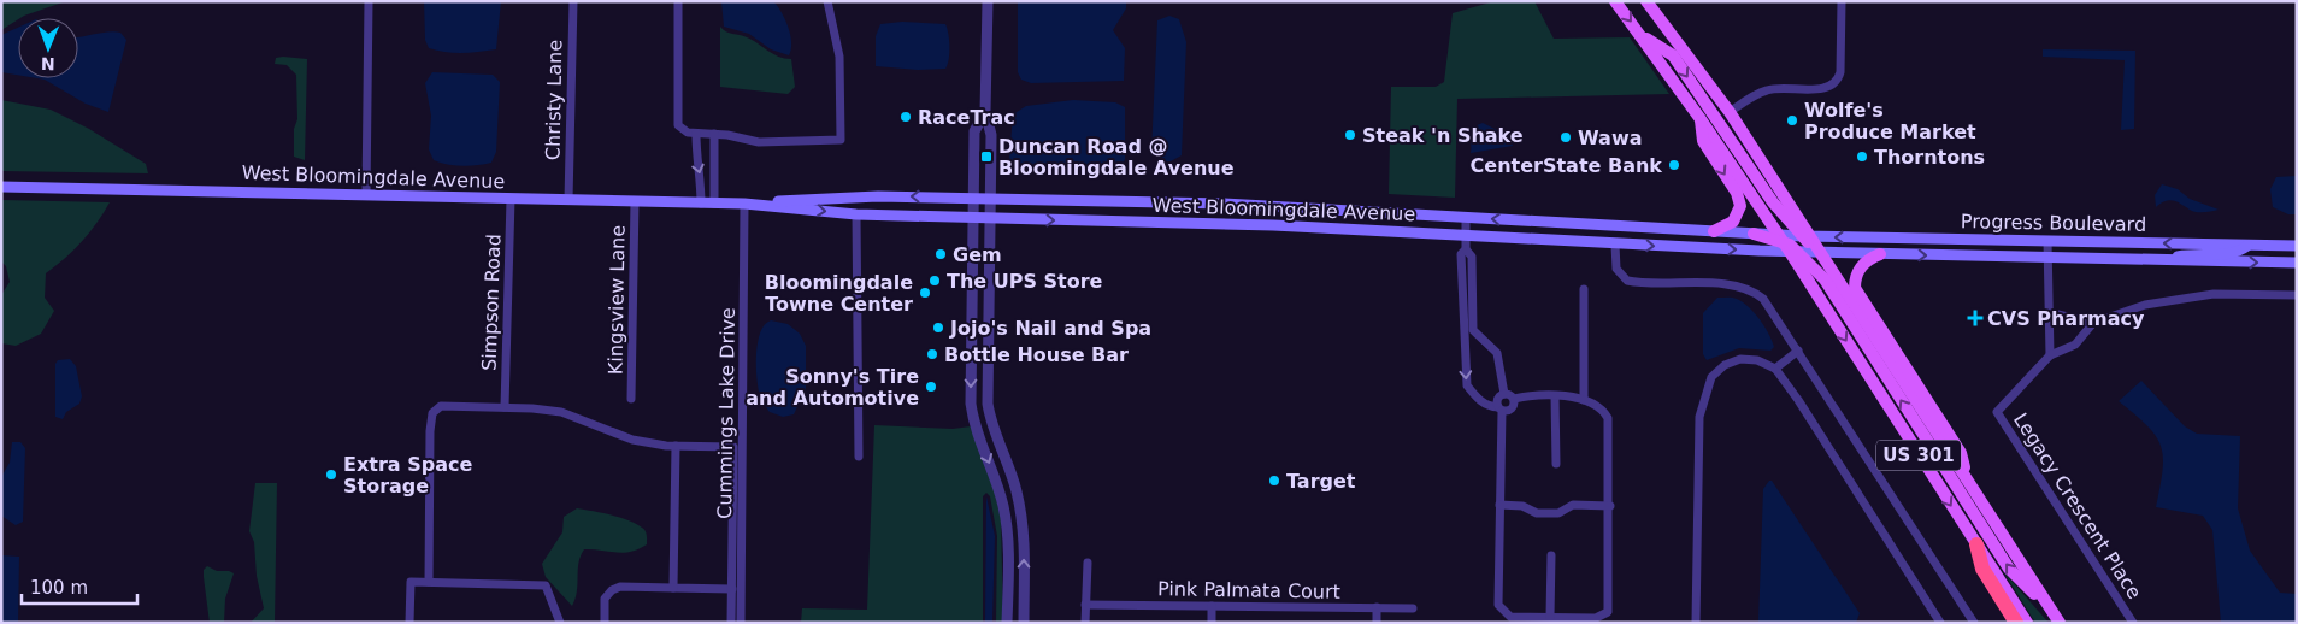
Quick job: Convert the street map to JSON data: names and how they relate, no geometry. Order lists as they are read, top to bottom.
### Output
{
  "streets": {
    "main road": ["West Bloomingdale Avenue", "Progress Boulevard", "US 301"],
    "street": [
      "Christy Lane",
      "Kingsview Lane",
      "Simpson Road",
      "Cummings Lake Drive",
      "Legacy Crescent Place",
      "Pink Palmata Court"
    ]
  },
  "crossings": [
    ["Christy Lane", "West Bloomingdale Avenue"],
    ["West Bloomingdale Avenue", "Progress Boulevard"],
    ["West Bloomingdale Avenue", "Kingsview Lane"],
    ["West Bloomingdale Avenue", "Simpson Road"],
    ["West Bloomingdale Avenue", "Cummings Lake Drive"],
    ["West Bloomingdale Avenue", "US 301"],
    ["Progress Boulevard", "US 301"]
  ],
  "places": {
    "other": [
      "RaceTrac",
      "Wolfe's Produce Market",
      "Steak 'n Shake",
      "Wawa",
      "Thorntons",
      "CenterState Bank",
      "Gem",
      "The UPS Store",
      "Bloomingdale Towne Center",
      "Jojo's Nail and Spa",
      "Bottle House Bar",
      "Sonny's Tire and Automotive",
      "Extra Space Storage",
      "Target"
    ],
    "transit": ["Duncan Road @ Bloomingdale Avenue"],
    "health": ["CVS Pharmacy"]
  },
  "scale_bar": "100 m",
  "north": "bottom"
}
